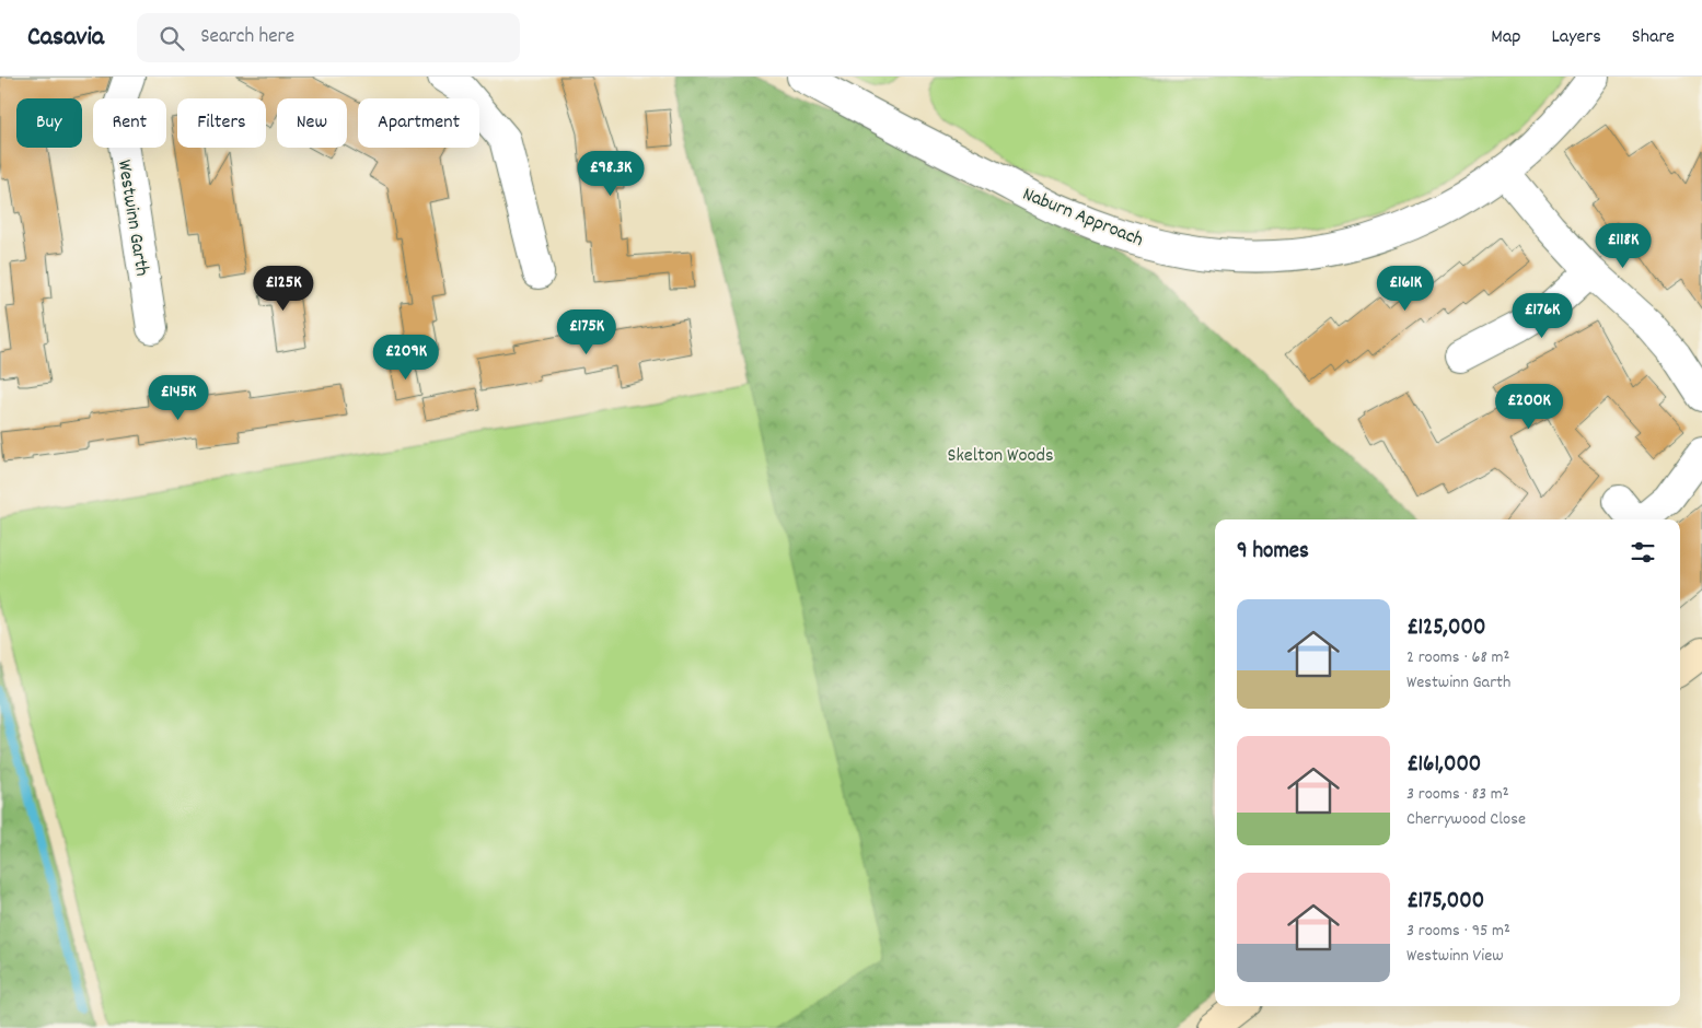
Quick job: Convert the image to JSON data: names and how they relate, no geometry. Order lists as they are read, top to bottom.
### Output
{
  "streets": {
    "street": ["Naburn Approach", "Westwinn Garth"]
  },
  "parks": ["Skelton Woods"],
  "page": {
    "header": "Casavia",
    "search": "Search here",
    "nav": ["Map", "Layers", "Share"],
    "chip": [
      "Buy",
      "Rent",
      "Filters",
      "New",
      "Apartment"
    ],
    "price": [
      "£98.3K",
      "£118K",
      "£125K",
      "£161K",
      "£176K",
      "£175K",
      "£209K",
      "£145K",
      "£200K"
    ],
    "heading": "9 homes",
    "list": [
      {
        "name": "£125,000",
        "note": "2 rooms · 68 m² · Westwinn Garth"
      },
      {
        "name": "£161,000",
        "note": "3 rooms · 83 m² · Cherrywood Close"
      },
      {
        "name": "£175,000",
        "note": "3 rooms · 95 m² · Westwinn View"
      }
    ]
  }
}
